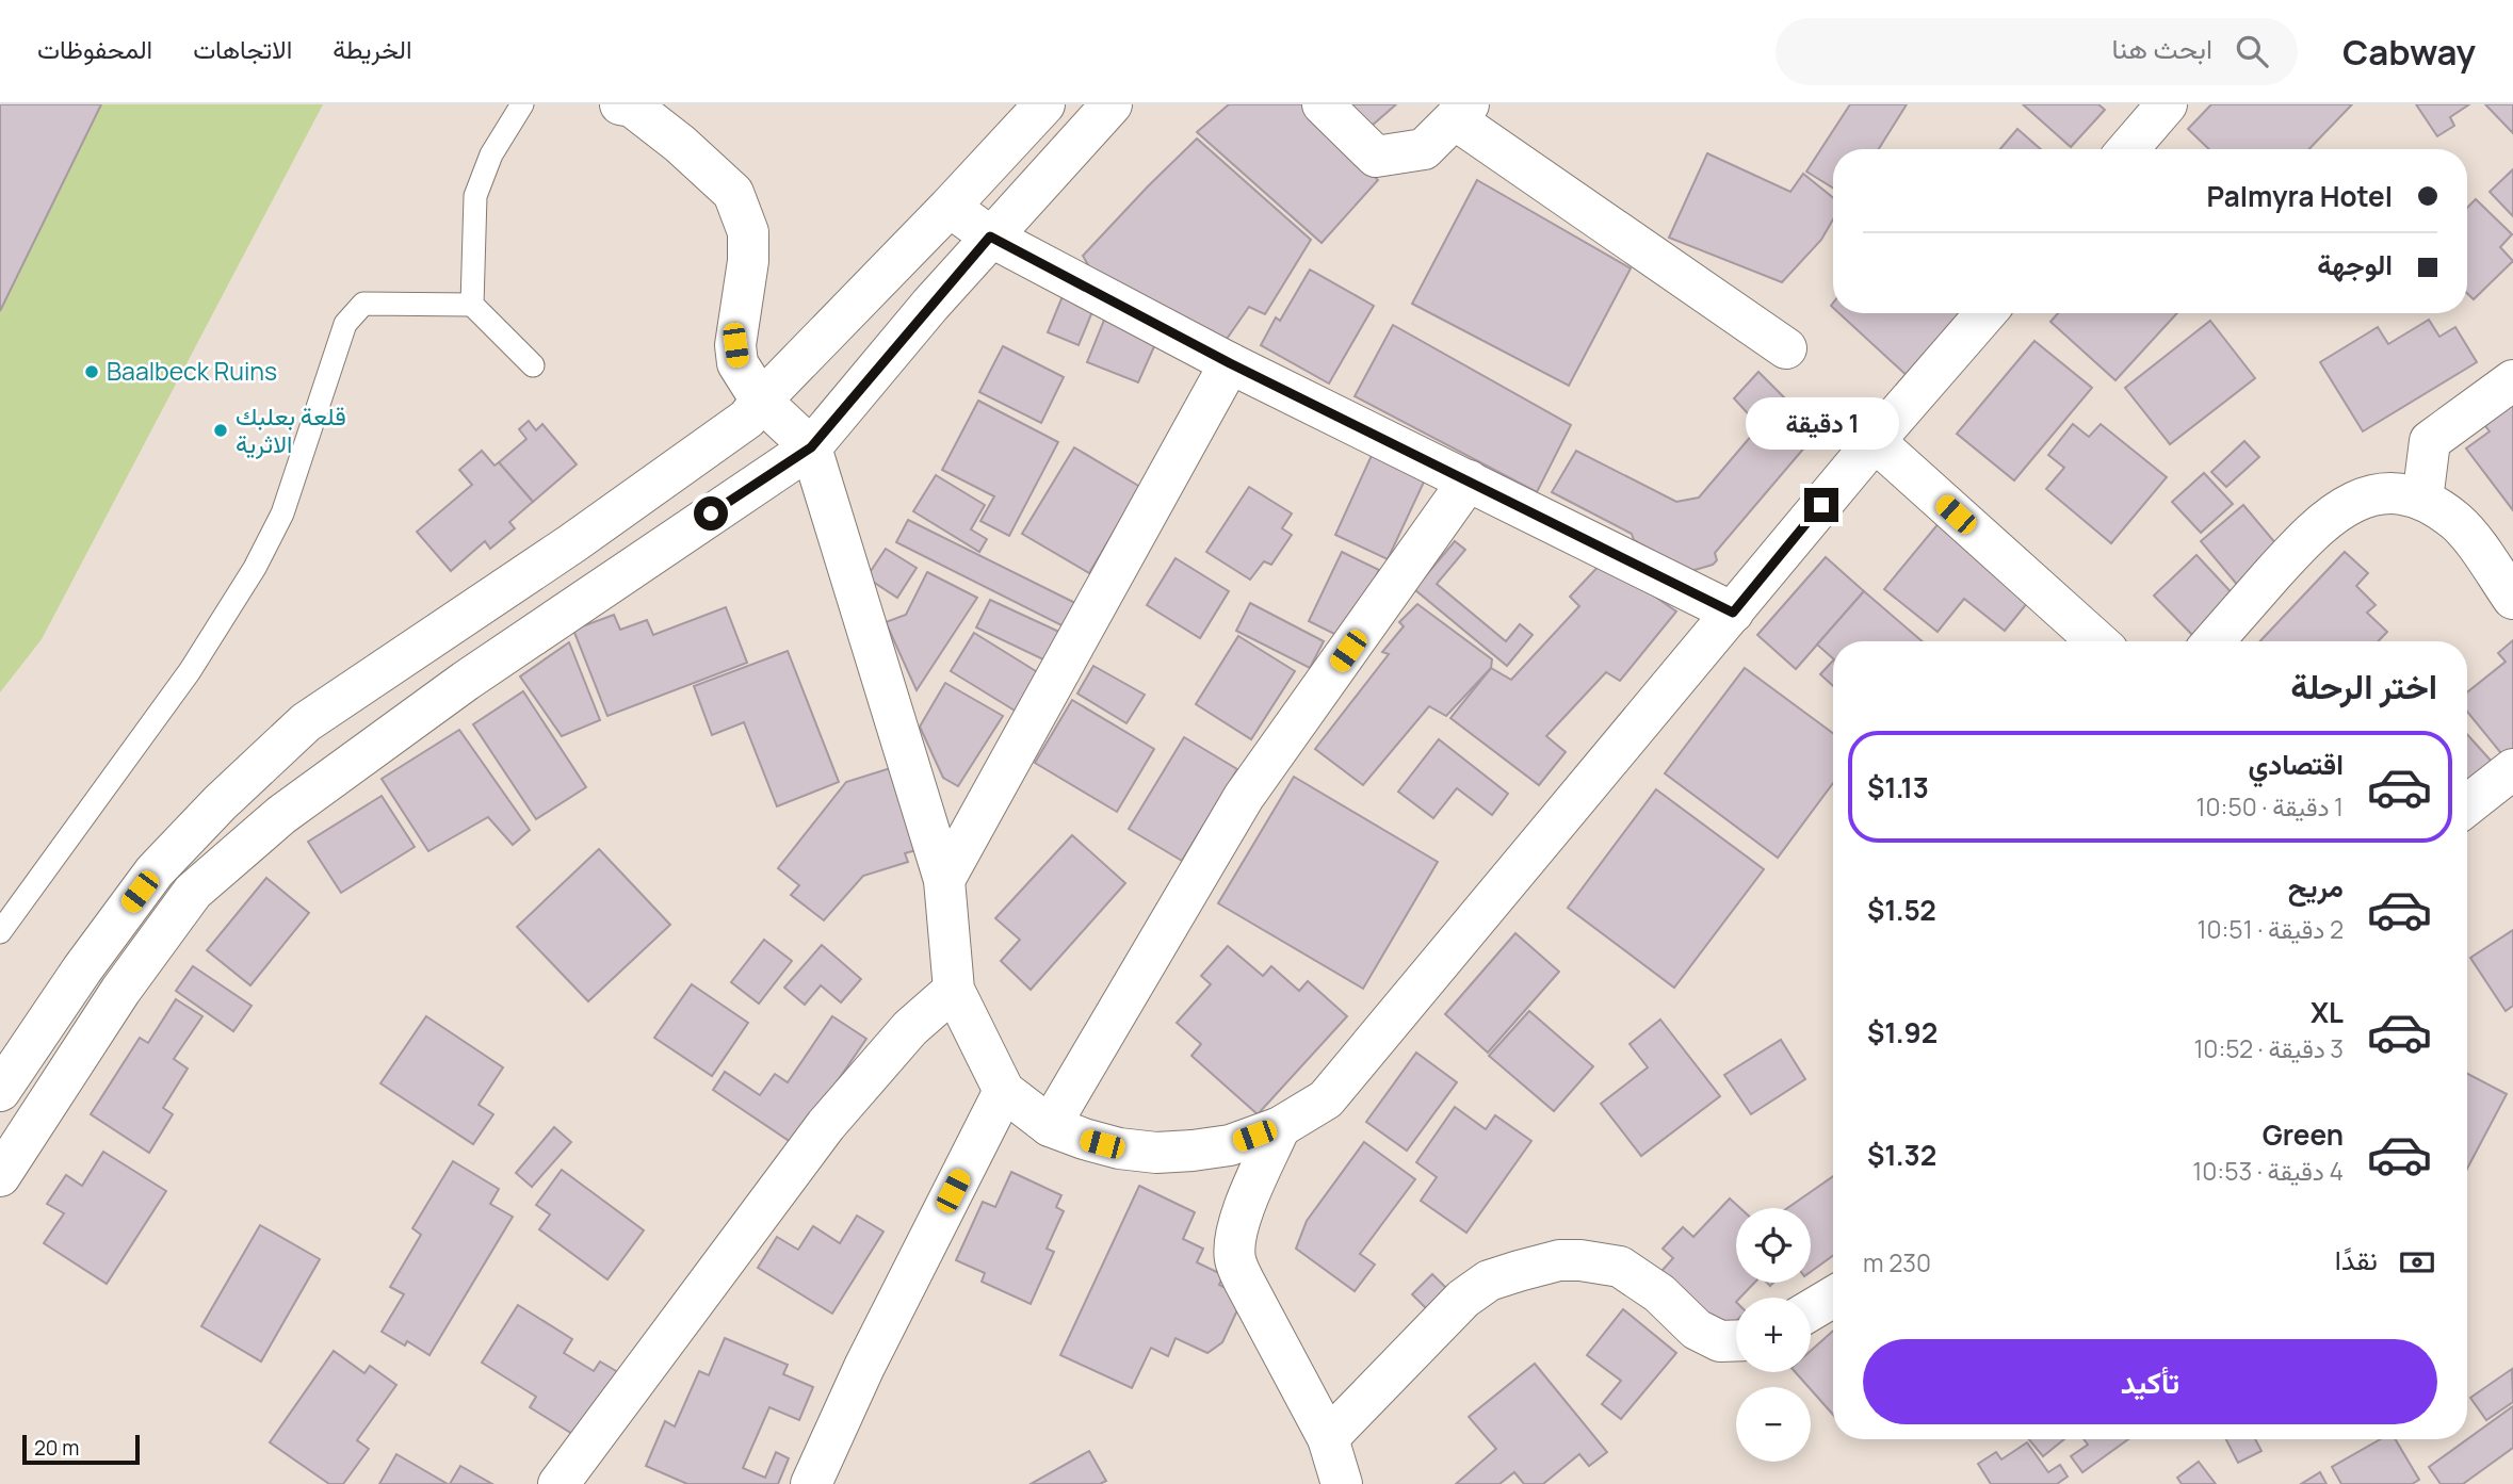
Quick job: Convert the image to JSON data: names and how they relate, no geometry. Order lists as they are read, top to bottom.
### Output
{
  "places": ["Baalbeck Ruins", "قلعة بعلبك الاثرية"],
  "scale_bar": "20 m",
  "page": {
    "header": "Cabway",
    "search": "ابحث هنا",
    "nav": ["الخريطة", "الاتجاهات", "المحفوظات"],
    "banner": ["Palmyra Hotel", "الوجهة"],
    "bubble": "1 دقيقة",
    "heading": "اختر الرحلة",
    "list": [
      {
        "name": "اقتصادي",
        "note": "1 دقيقة · 10:50",
        "value": "$1.13"
      },
      {
        "name": "مريح",
        "note": "2 دقيقة · 10:51",
        "value": "$1.52"
      },
      {
        "name": "XL",
        "note": "3 دقيقة · 10:52",
        "value": "$1.92"
      },
      {
        "name": "Green",
        "note": "4 دقيقة · 10:53",
        "value": "$1.32"
      }
    ],
    "map_buttons": ["+", "−"],
    "pay": ["نقدًا", "230 m"],
    "buttons": "تأكيد",
    "scale": "20 m"
  }
}
